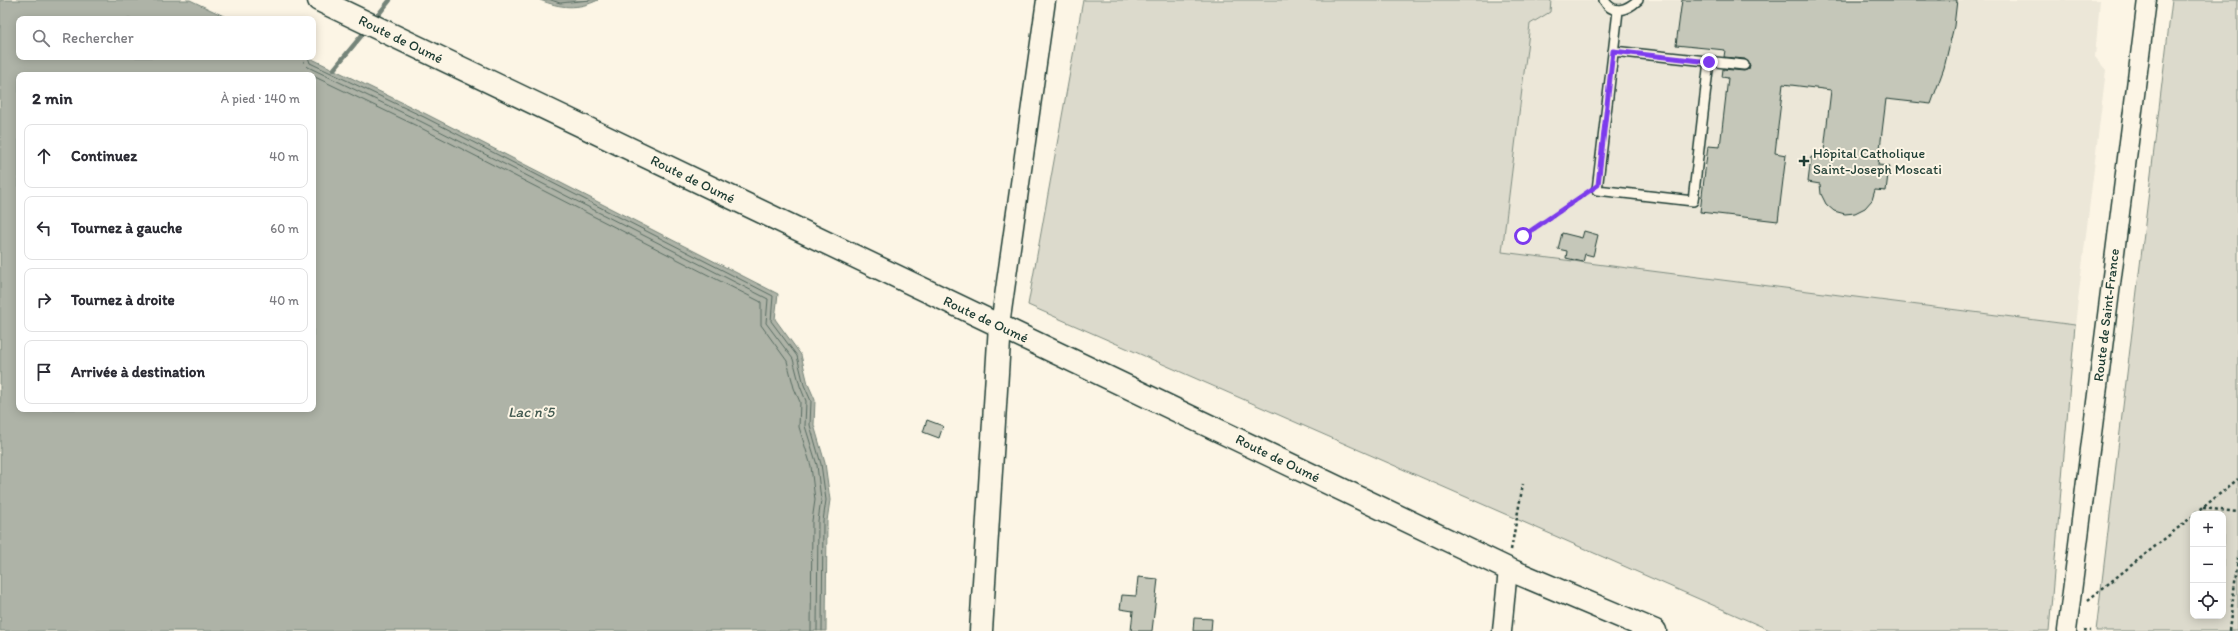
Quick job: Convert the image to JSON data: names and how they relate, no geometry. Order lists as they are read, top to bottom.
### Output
{
  "streets": {
    "main road": ["Route de Oumé"],
    "street": ["Route de Saint-France"]
  },
  "water": ["Lac n°5"],
  "places": {
    "health": ["Hôpital Catholique Saint-Joseph Moscati"]
  },
  "page": {
    "search": "Rechercher",
    "heading": ["2 min", "À pied · 140 m"],
    "list": [
      ["Continuez", "40 m"],
      ["Tournez à gauche", "60 m"],
      ["Tournez à droite", "40 m"],
      "Arrivée à destination"
    ],
    "map_buttons": ["+", "−"]
  }
}
